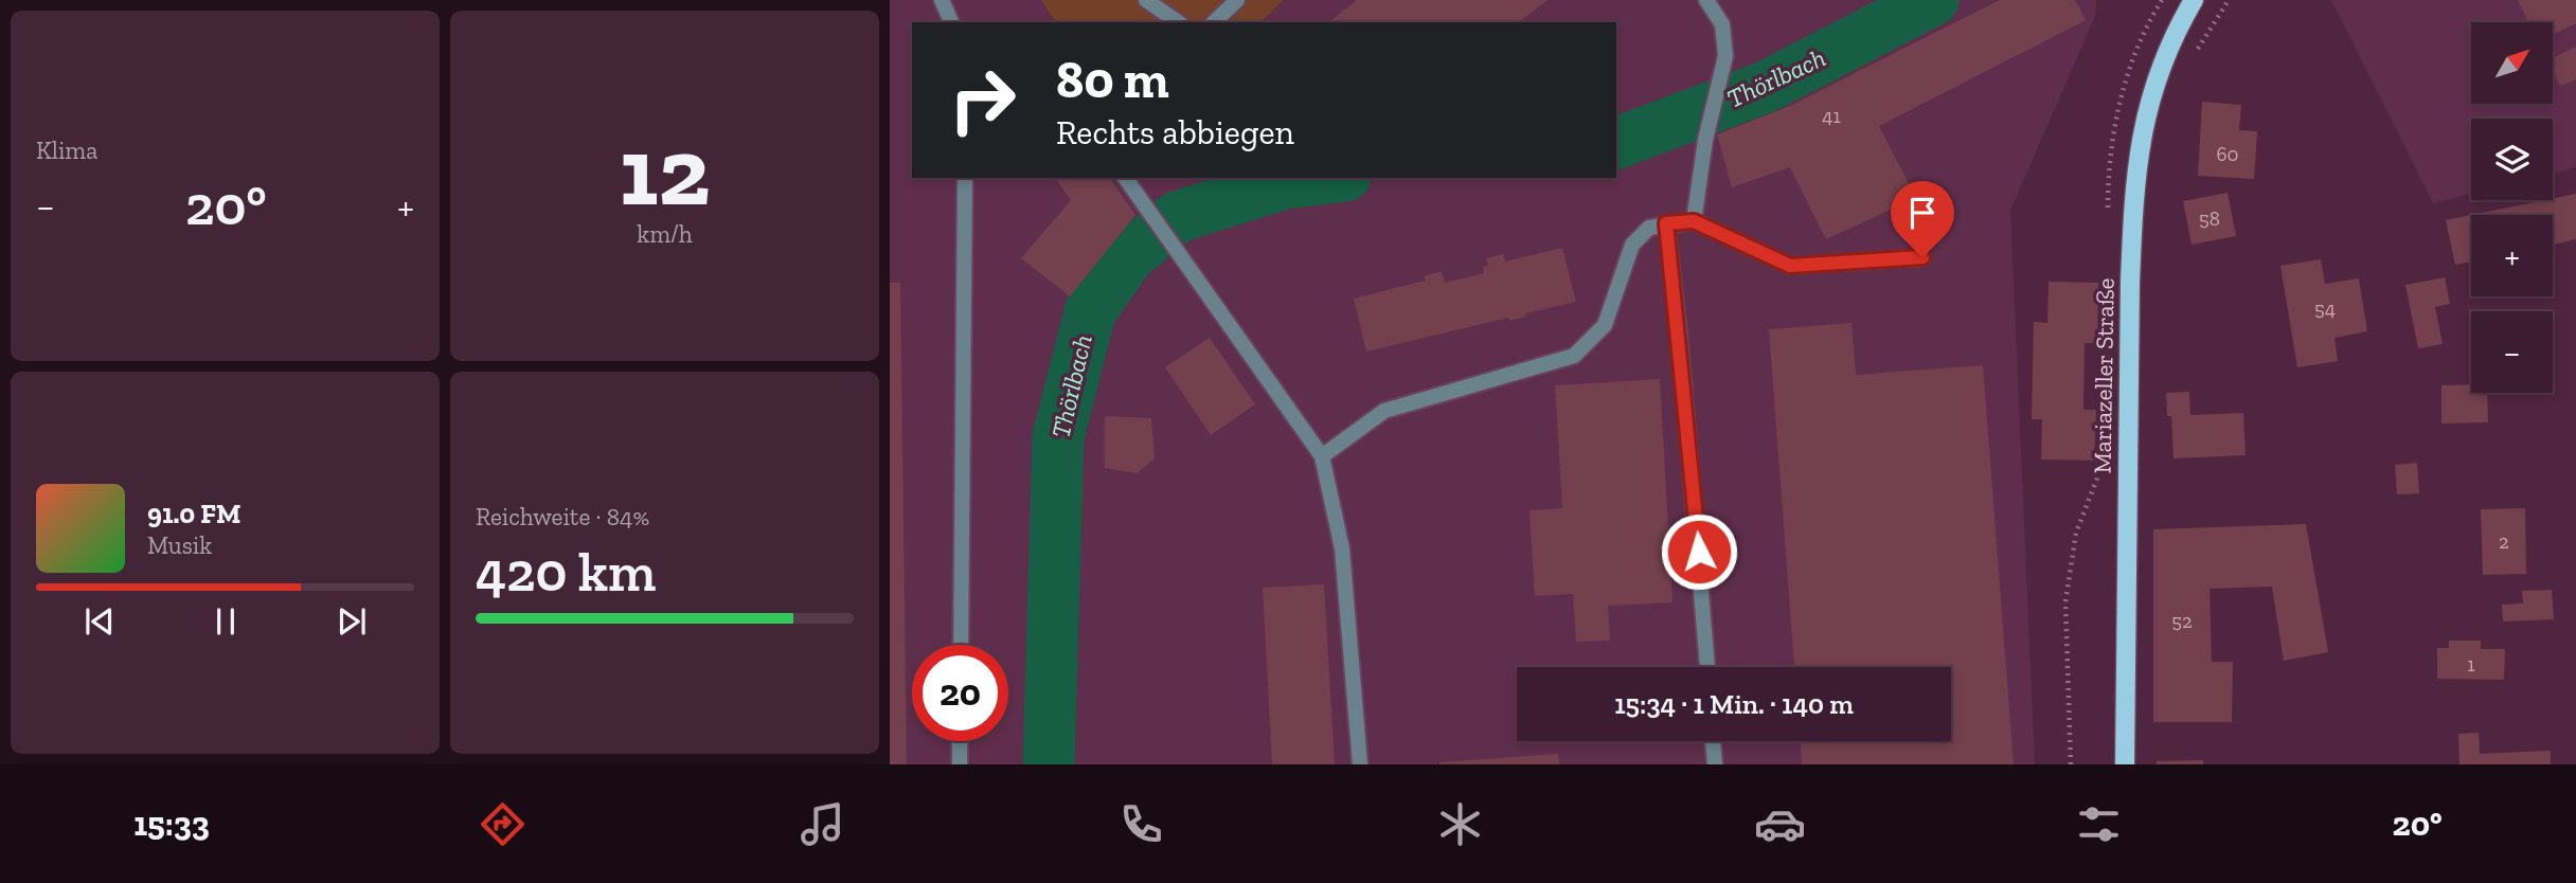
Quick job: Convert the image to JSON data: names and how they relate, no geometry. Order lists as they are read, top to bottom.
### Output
{
  "streets": {
    "main road": ["Mariazeller Straße"]
  },
  "water": ["Thörlbach"],
  "house_numbers": [
    "41",
    "60",
    "58",
    "54",
    "2",
    "52",
    "1"
  ],
  "north": "top right",
  "page": {
    "tile": [
      "Klima",
      ["12", "km/h"],
      ["Reichweite · 84%", "420 km"]
    ],
    "map_buttons": ["+", "−"],
    "turn": ["80 m", "Rechts abbiegen"],
    "heat": ["−", "20°", "+"],
    "song": ["91.0 FM", "Musik"],
    "limit": "20",
    "trip": "15:34 · 1 Min. · 140 m",
    "tabs": ["15:33", "20°"]
  }
}
